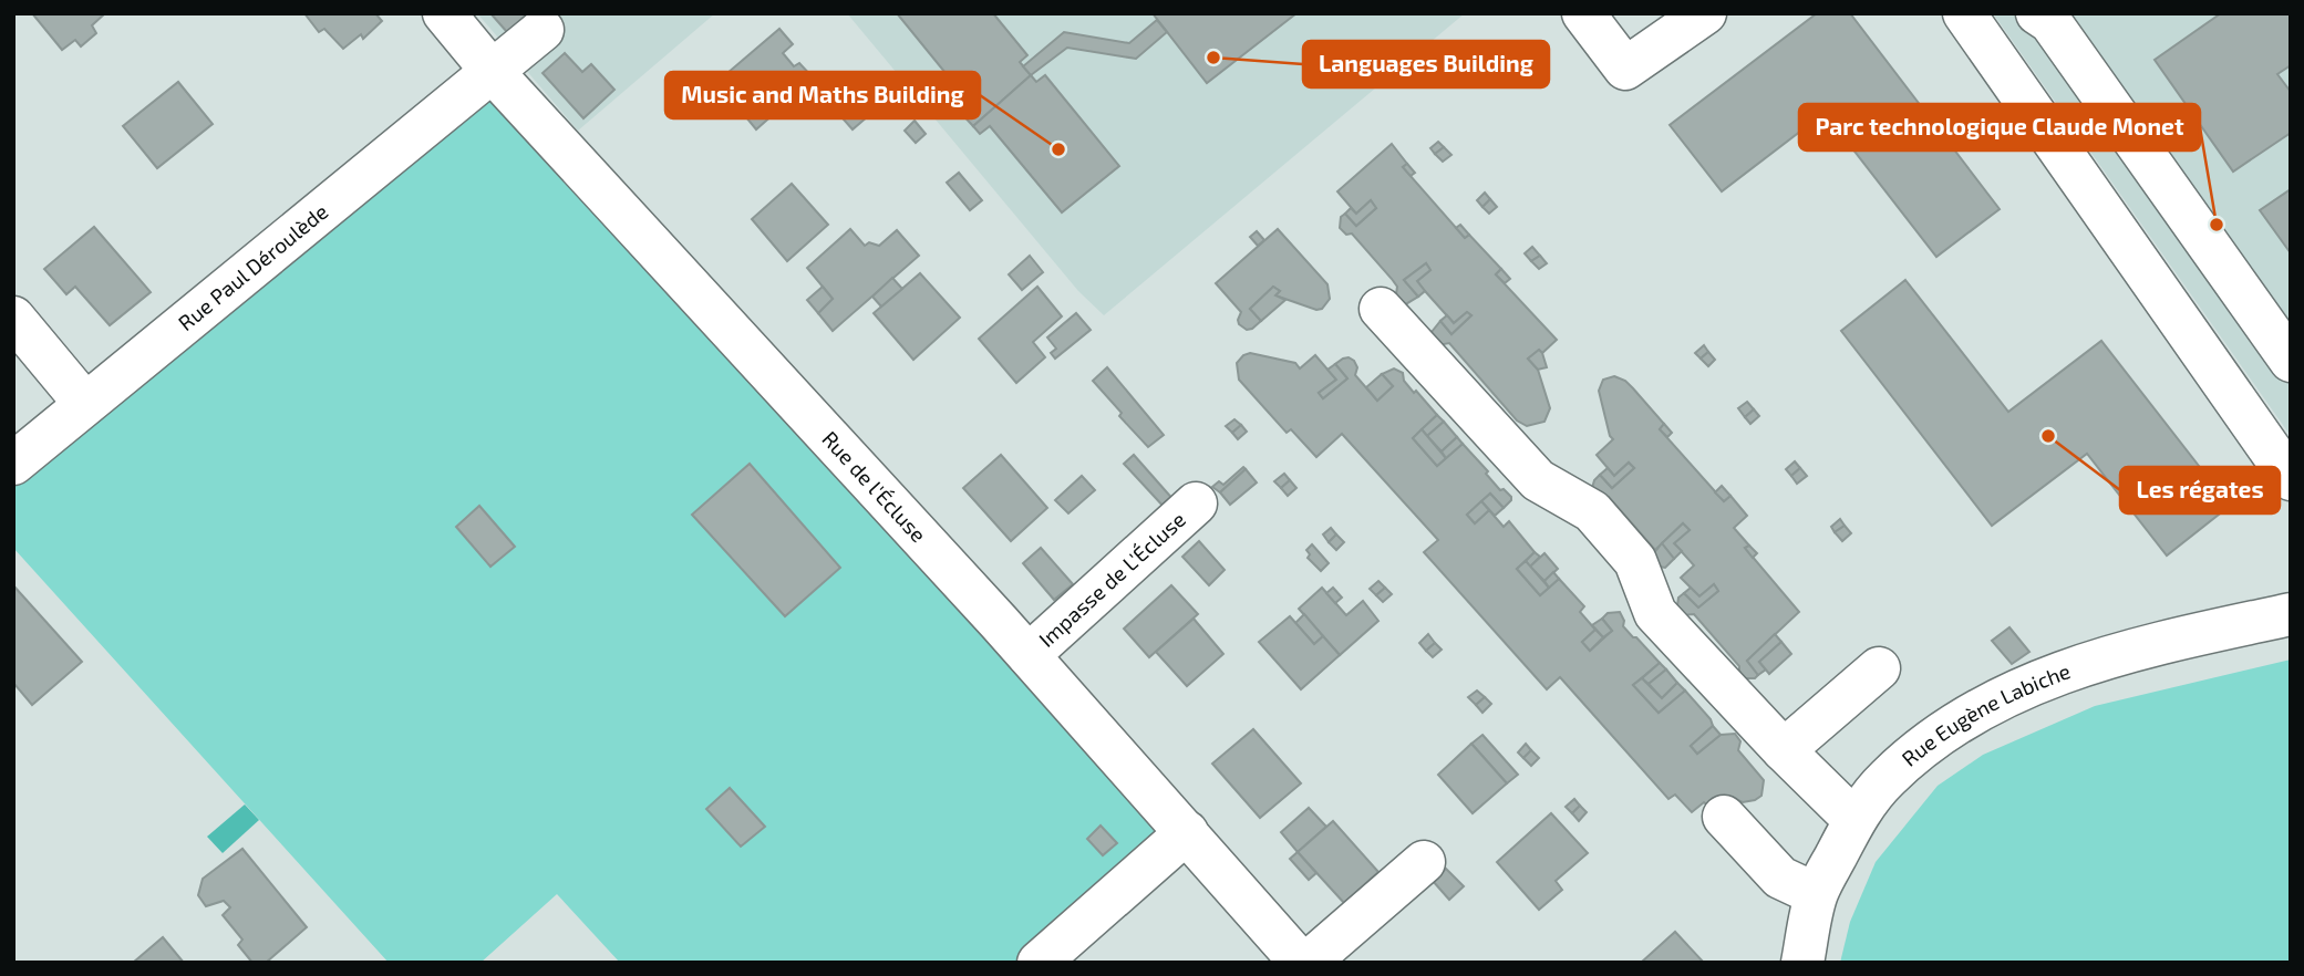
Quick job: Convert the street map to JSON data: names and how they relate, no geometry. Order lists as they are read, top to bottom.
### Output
{
  "streets": {
    "street": [
      "Rue Paul Déroulède",
      "Rue de l'Écluse",
      "Impasse de L'Écluse",
      "Rue Eugène Labiche"
    ]
  },
  "crossings": [
    ["Rue Paul Déroulède", "Rue de l'Écluse"],
    ["Rue de l'Écluse", "Impasse de L'Écluse"]
  ],
  "places": [
    "Languages Building",
    "Music and Maths Building",
    "Parc technologique Claude Monet",
    "Les régates"
  ]
}
